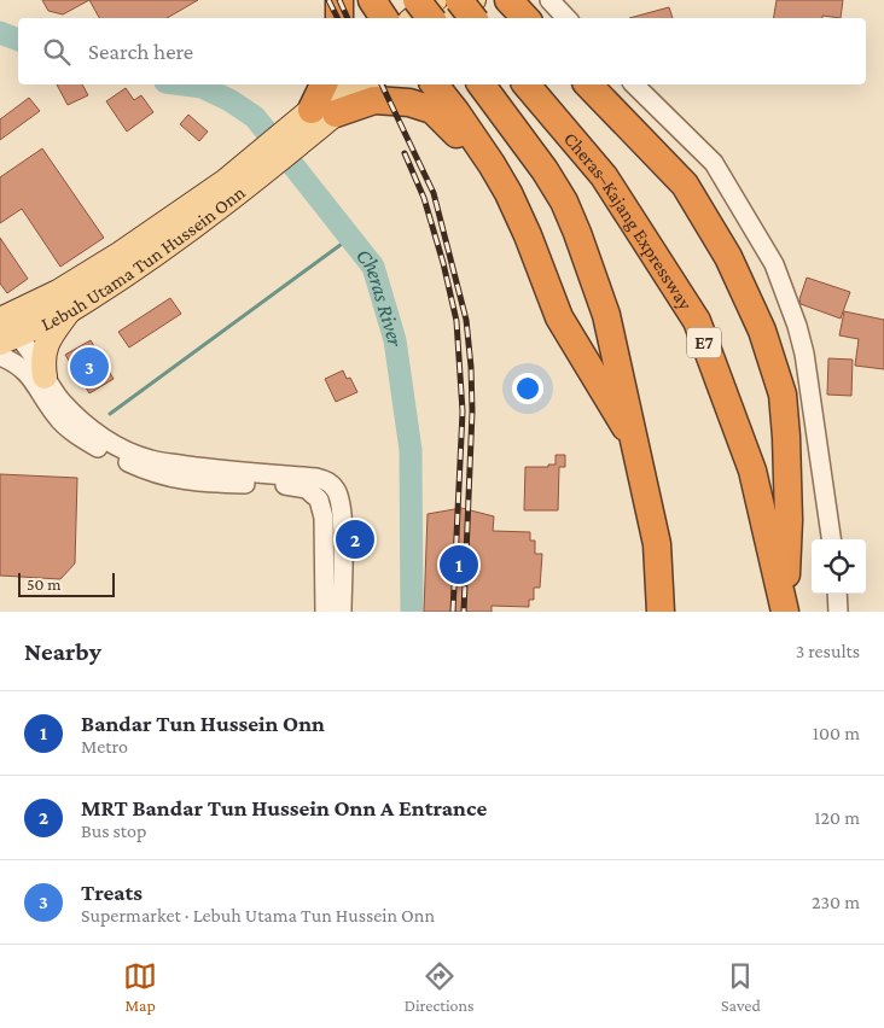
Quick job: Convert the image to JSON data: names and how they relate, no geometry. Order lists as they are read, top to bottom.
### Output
{
  "streets": {
    "highway": ["Cheras–Kajang Expressway", "E7"],
    "main road": ["Lebuh Utama Tun Hussein Onn"]
  },
  "water": ["Cheras River"],
  "scale_bar": "50 m",
  "page": {
    "search": "Search here",
    "pins": ["3", "2", "1"],
    "scale": "50 m",
    "heading": ["Nearby", "3 results"],
    "list": [
      {
        "mark": "1",
        "name": "Bandar Tun Hussein Onn",
        "note": "Metro",
        "value": "100 m"
      },
      {
        "mark": "2",
        "name": "MRT Bandar Tun Hussein Onn A Entrance",
        "note": "Bus stop",
        "value": "120 m"
      },
      {
        "mark": "3",
        "name": "Treats",
        "note": "Supermarket · Lebuh Utama Tun Hussein Onn",
        "value": "230 m"
      }
    ],
    "nav": ["Map", "Directions", "Saved"]
  }
}
